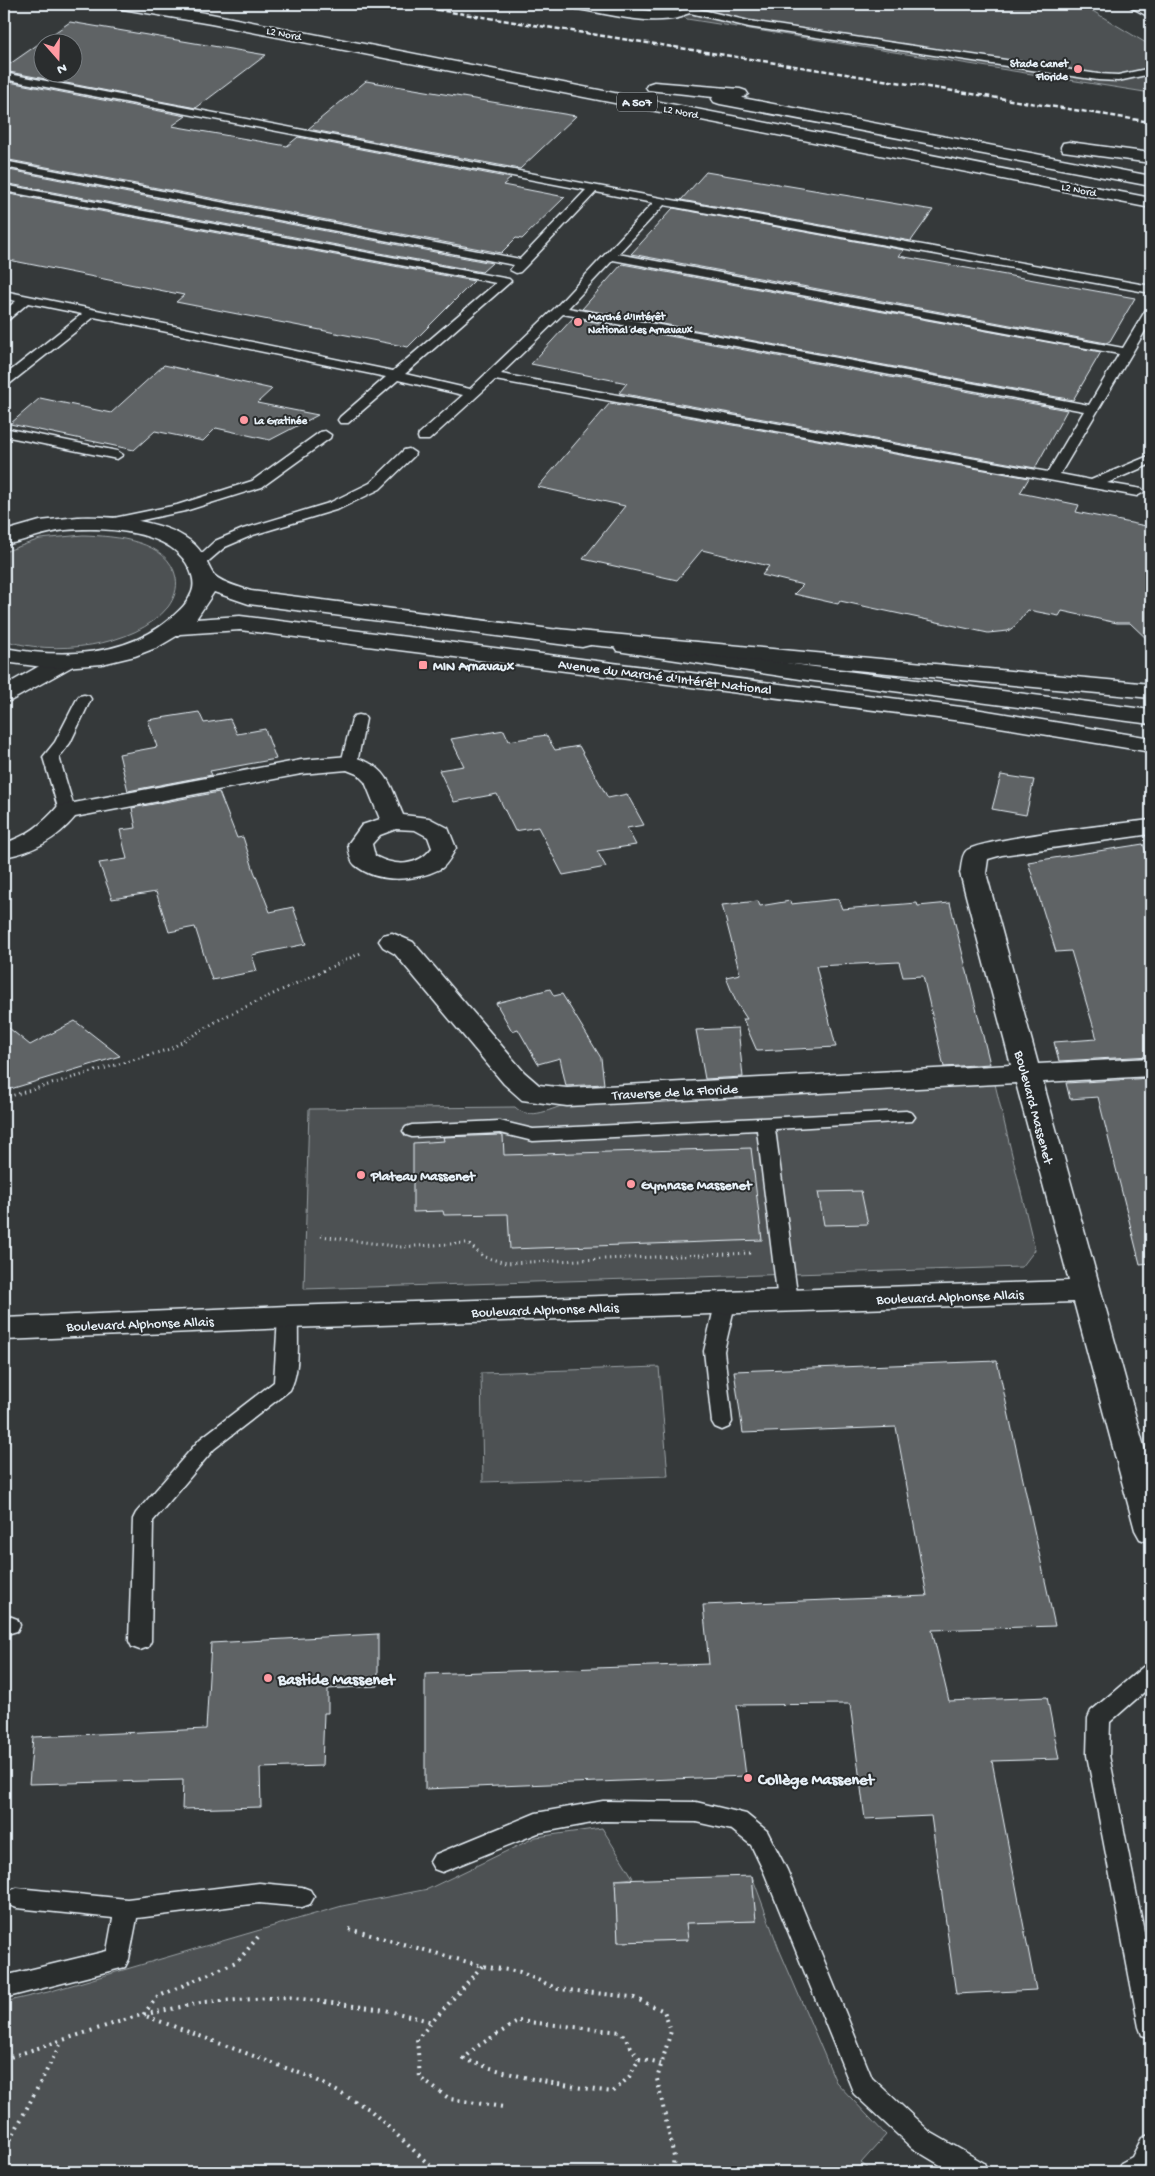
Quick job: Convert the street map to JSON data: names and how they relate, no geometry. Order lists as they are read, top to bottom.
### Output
{
  "streets": {
    "main road": [
      "L2 Nord",
      "A 507",
      "Avenue du Marché d'Intérêt National",
      "Traverse de la Floride",
      "Boulevard Massenet",
      "Boulevard Alphonse Allais"
    ]
  },
  "crossings": [
    ["Traverse de la Floride", "Boulevard Massenet"],
    ["Boulevard Massenet", "Boulevard Alphonse Allais"]
  ],
  "places": {
    "other": [
      "Stade Canet Floride",
      "Marché d'Intérêt National des Arnavaux",
      "La Gratinée",
      "Plateau Massenet",
      "Gymnase Massenet",
      "Bastide Massenet",
      "Collège Massenet"
    ],
    "transit": ["MIN Arnavaux"]
  },
  "north": "bottom"
}
